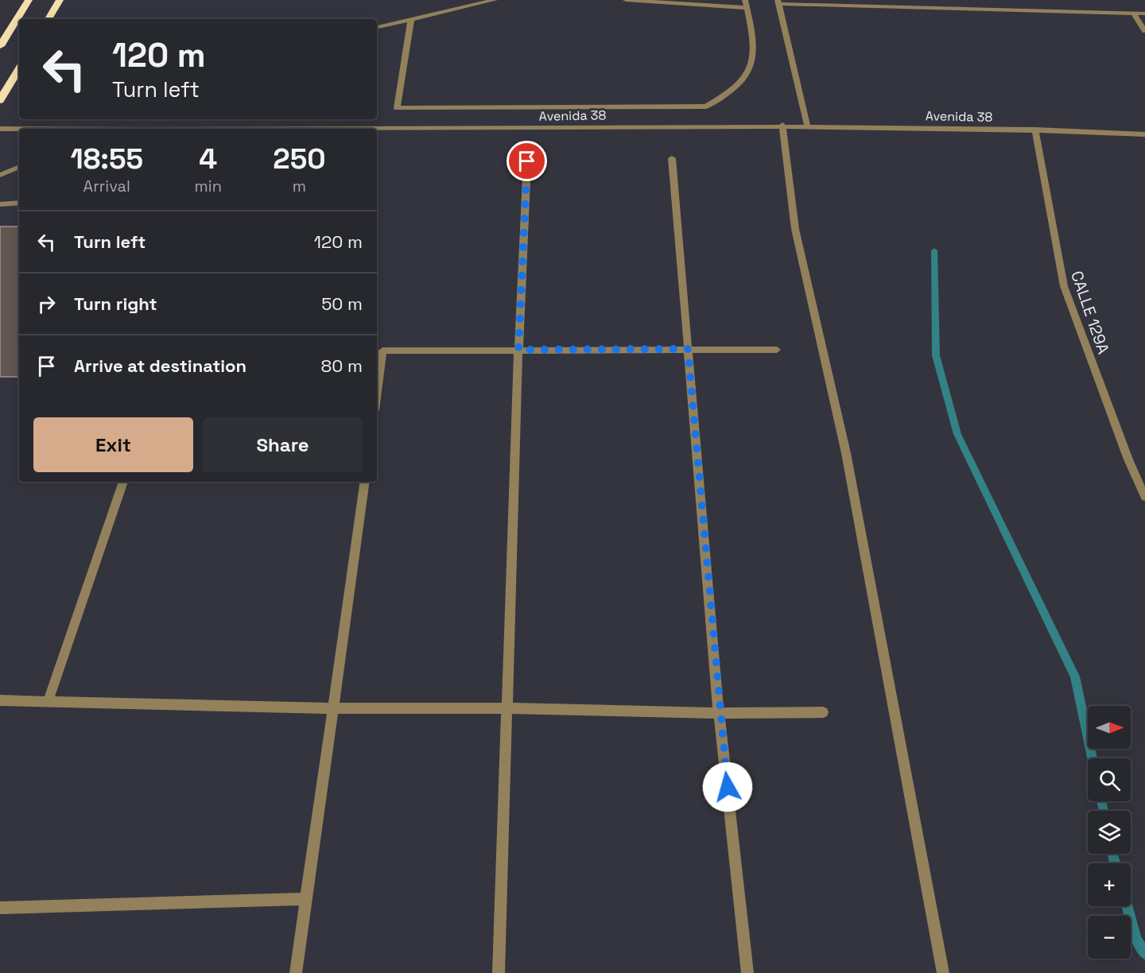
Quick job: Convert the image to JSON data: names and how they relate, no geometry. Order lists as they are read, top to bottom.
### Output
{
  "streets": {
    "street": ["Avenida 38", "CALLE 129A"]
  },
  "crossings": [
    ["Avenida 38", "CALLE 129A"]
  ],
  "north": "right",
  "page": {
    "turn": ["120 m", "Turn left"],
    "eta": [
      "18:55",
      "Arrival",
      "4",
      "min",
      "250",
      "m"
    ],
    "list": [
      {
        "name": "Turn left",
        "value": "120 m"
      },
      {
        "name": "Turn right",
        "value": "50 m"
      },
      {
        "name": "Arrive at destination",
        "value": "80 m"
      }
    ],
    "buttons": ["Exit", "Share"],
    "map_buttons": ["+", "−"]
  }
}
